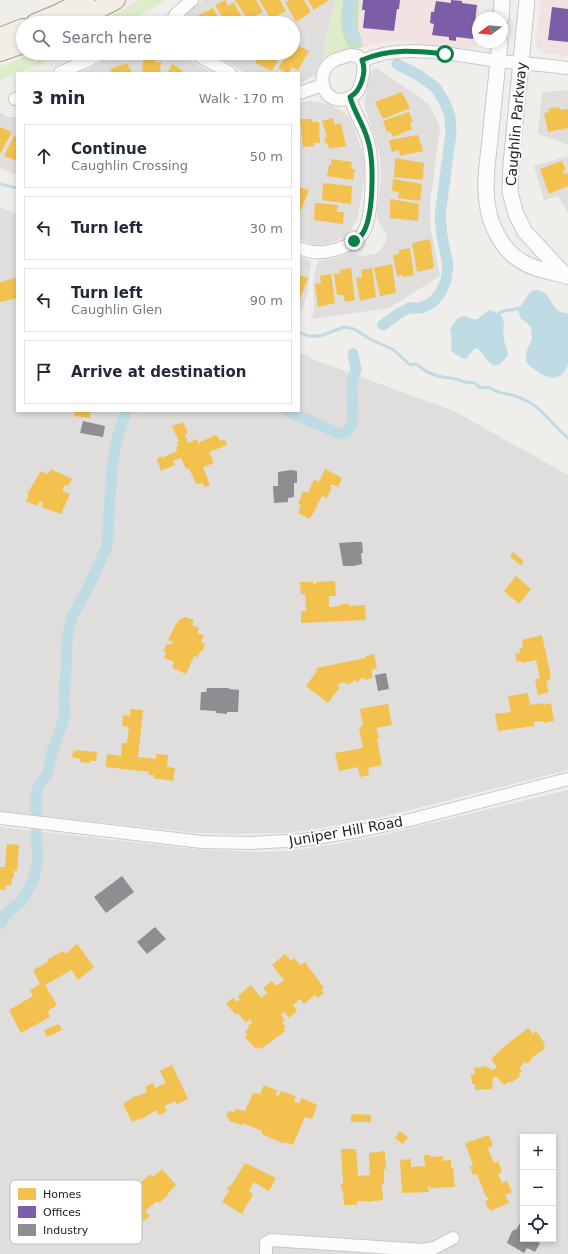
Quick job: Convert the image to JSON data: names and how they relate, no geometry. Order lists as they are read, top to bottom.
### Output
{
  "streets": {
    "street": ["Caughlin Parkway", "Juniper Hill Road"]
  },
  "legend": ["Homes", "Offices", "Industry"],
  "north": "left",
  "page": {
    "search": "Search here",
    "heading": ["3 min", "Walk · 170 m"],
    "list": [
      ["Continue", "Caughlin Crossing", "50 m"],
      ["Turn left", "30 m"],
      ["Turn left", "Caughlin Glen", "90 m"],
      "Arrive at destination"
    ],
    "map_buttons": ["+", "−"]
  }
}
